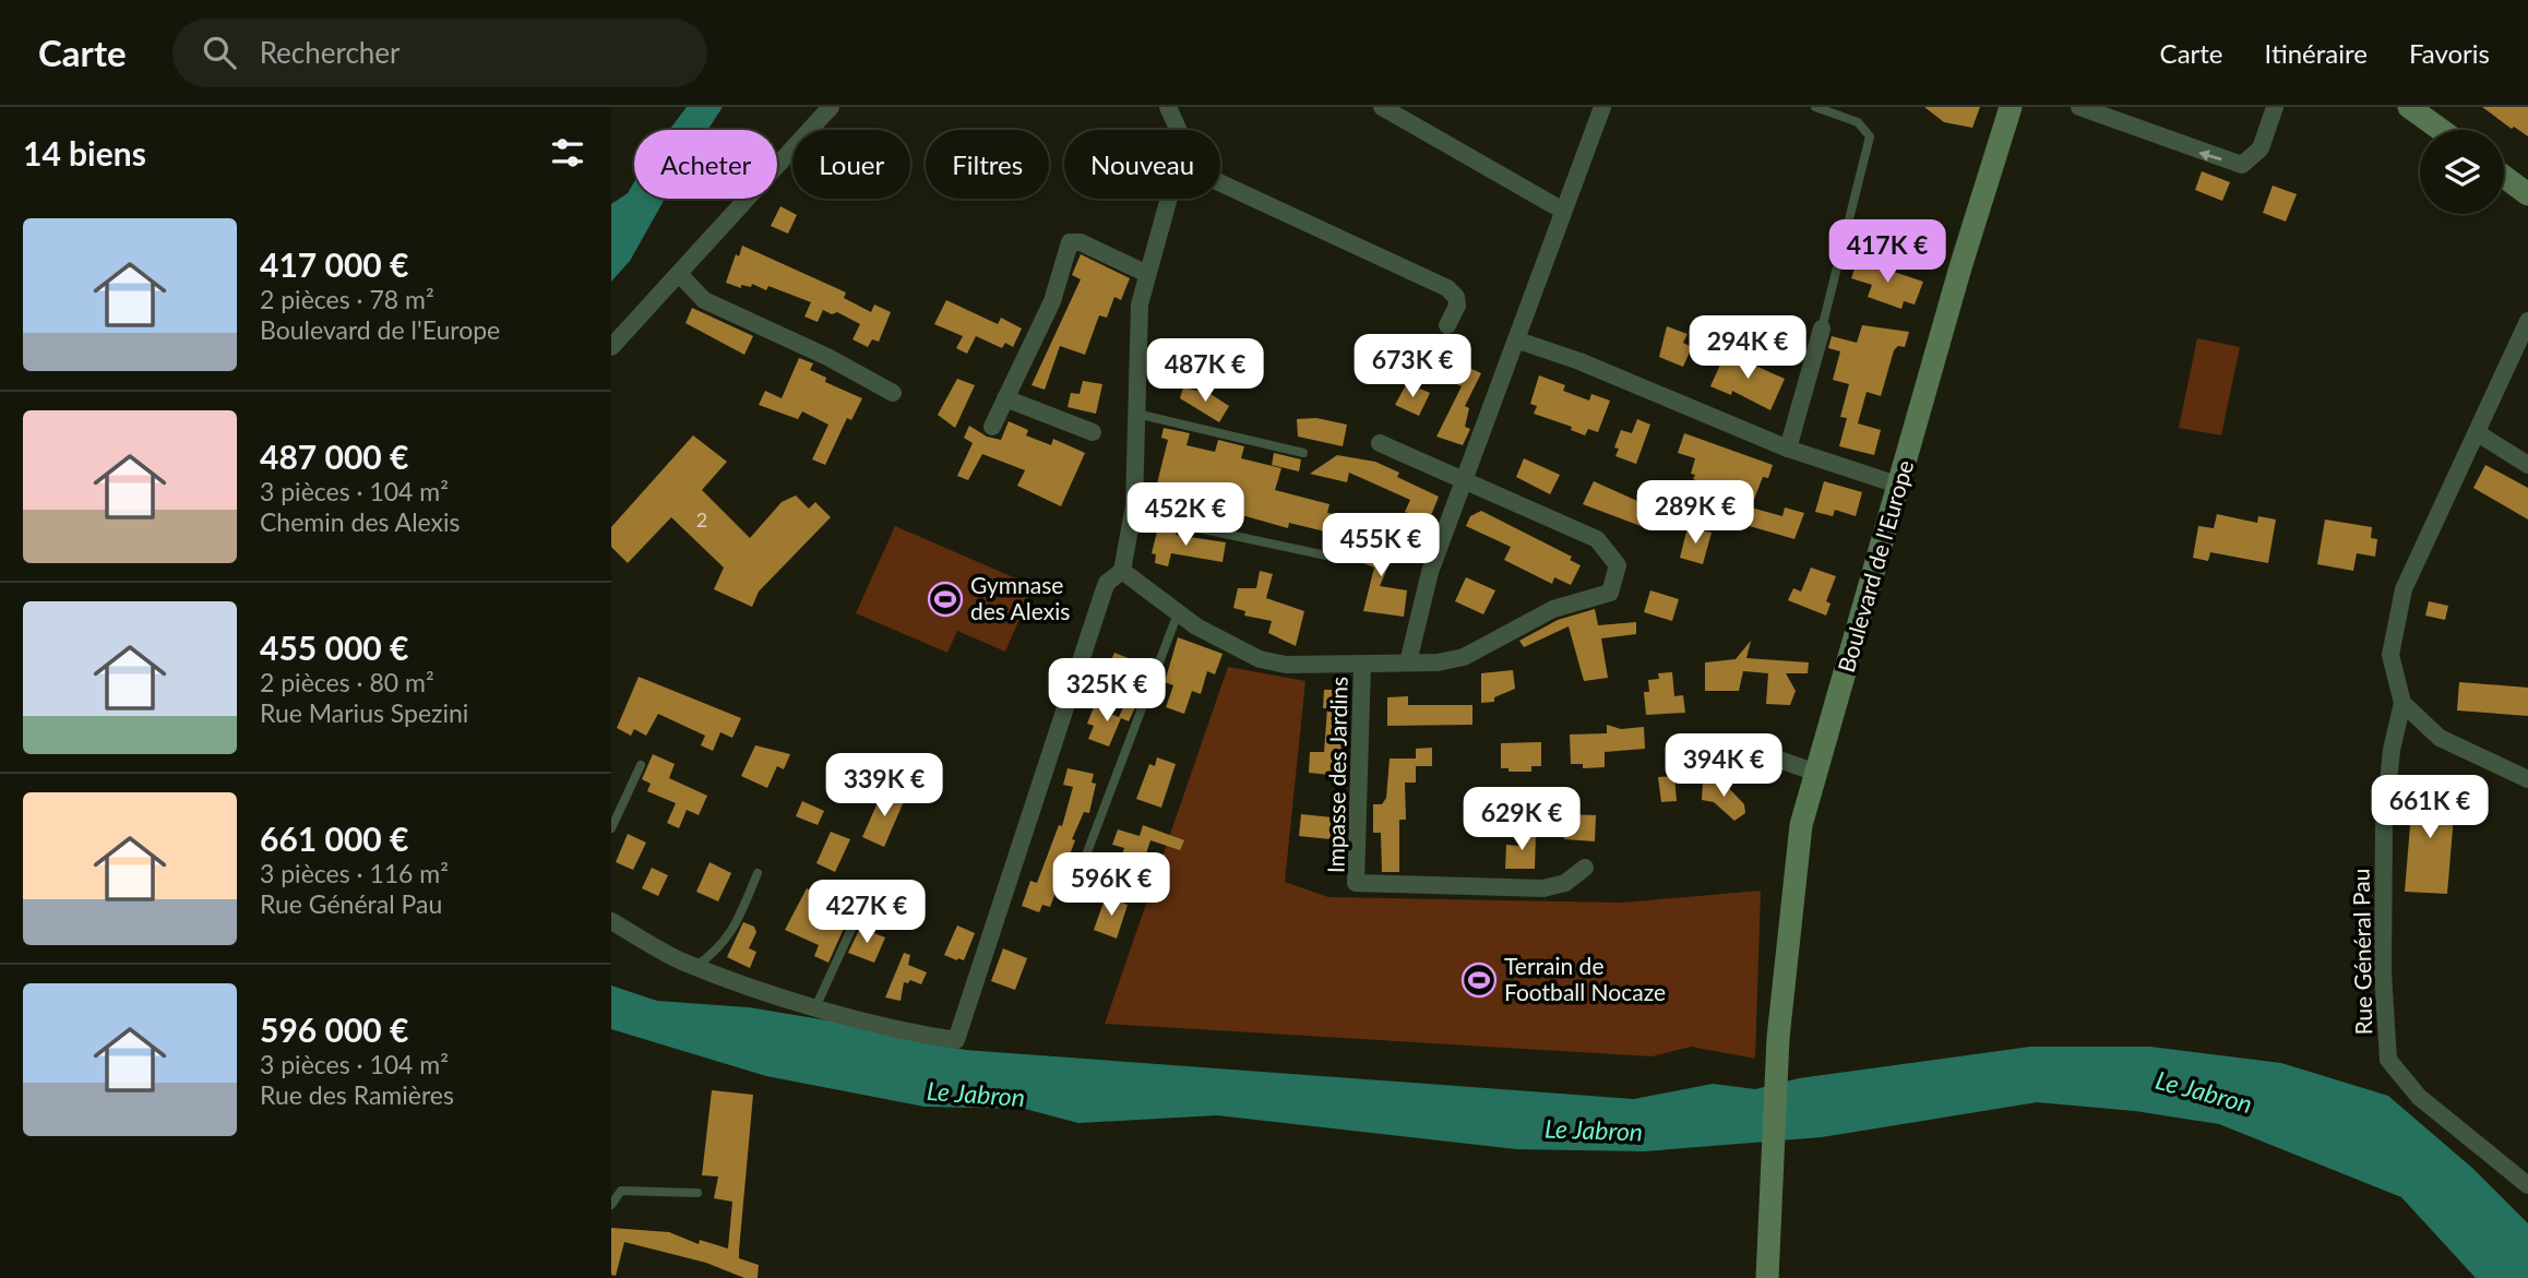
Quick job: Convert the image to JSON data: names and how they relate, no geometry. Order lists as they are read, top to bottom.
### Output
{
  "streets": {
    "main road": ["Boulevard de l'Europe"],
    "street": ["Impasse des Jardins", "Rue Général Pau"]
  },
  "water": ["Le Jabron"],
  "places": {
    "sports": ["Gymnase des Alexis", "Terrain de Football Nocaze"]
  },
  "house_numbers": ["2"],
  "page": {
    "header": "Carte",
    "search": "Rechercher",
    "nav": ["Carte", "Itinéraire", "Favoris"],
    "heading": "14 biens",
    "chip": [
      "Acheter",
      "Louer",
      "Filtres",
      "Nouveau"
    ],
    "list": [
      {
        "name": "417 000 €",
        "note": "2 pièces · 78 m² · Boulevard de l'Europe"
      },
      {
        "name": "487 000 €",
        "note": "3 pièces · 104 m² · Chemin des Alexis"
      },
      {
        "name": "455 000 €",
        "note": "2 pièces · 80 m² · Rue Marius Spezini"
      },
      {
        "name": "661 000 €",
        "note": "3 pièces · 116 m² · Rue Général Pau"
      },
      {
        "name": "596 000 €",
        "note": "3 pièces · 104 m² · Rue des Ramières"
      }
    ],
    "price": [
      "417K €",
      "294K €",
      "673K €",
      "487K €",
      "289K €",
      "452K €",
      "455K €",
      "325K €",
      "394K €",
      "339K €",
      "661K €",
      "629K €",
      "596K €",
      "427K €"
    ]
  }
}
